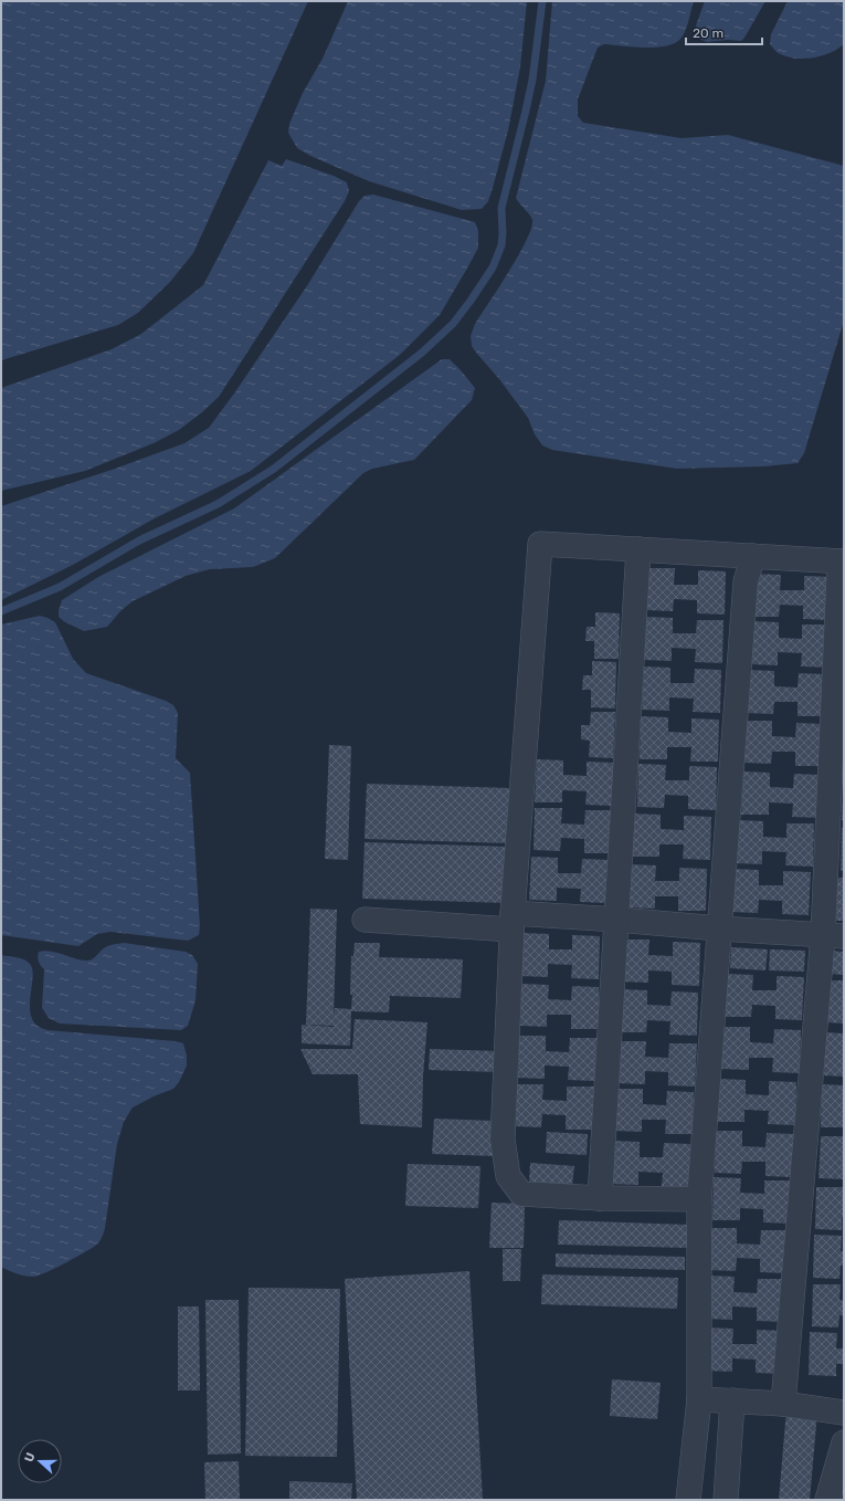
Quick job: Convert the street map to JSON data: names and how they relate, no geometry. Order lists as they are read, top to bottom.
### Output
{
  "scale_bar": "20 m",
  "north": "left"
}
